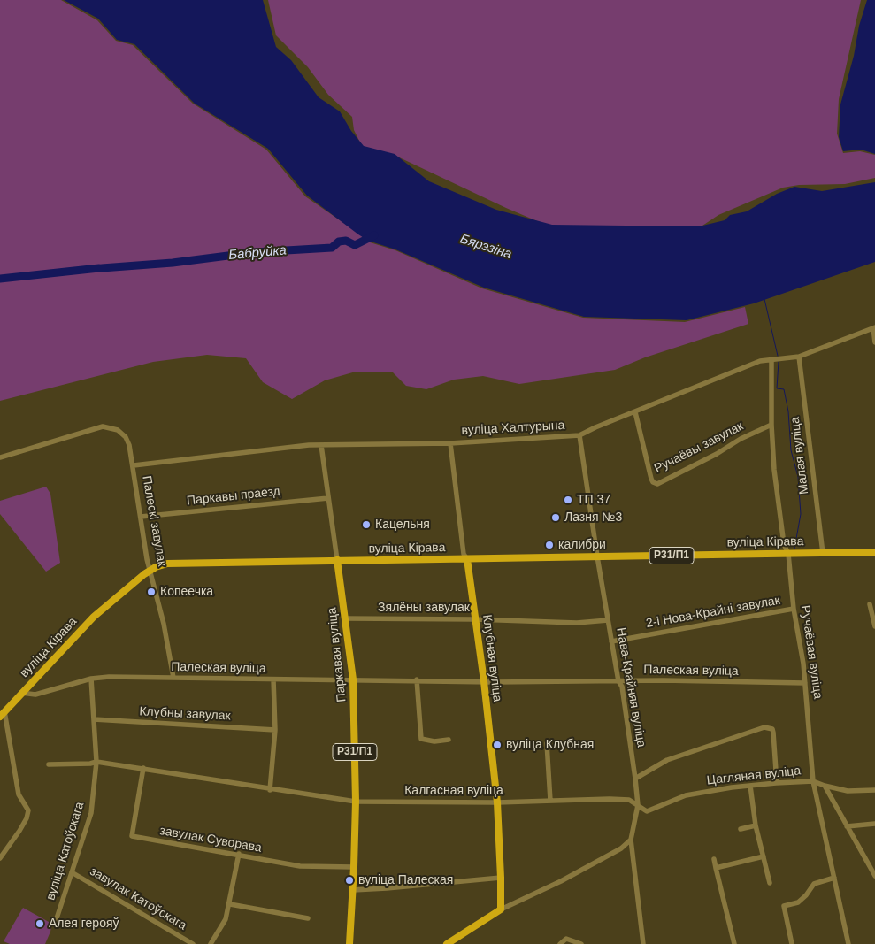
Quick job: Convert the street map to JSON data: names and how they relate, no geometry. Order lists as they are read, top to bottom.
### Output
{
  "streets": {
    "main road": [
      "вуліца Кірава",
      "Р31/П1",
      "Паркавая вуліца",
      "Клубная вуліца"
    ],
    "street": [
      "вуліца Халтурына",
      "Ручаёвы завулак",
      "Малая вуліца",
      "Паркавы праезд",
      "Палескі завулак",
      "Зялёны завулак",
      "2-і Нова-Крайні завулак",
      "Ручаёвая вуліца",
      "Палеская вуліца",
      "Нава-Крайняя вуліца",
      "Клубны завулак",
      "Цагляная вуліца",
      "Калгасная вуліца",
      "завулак Суворава",
      "вуліца Катоўскага",
      "завулак Катоўскага"
    ]
  },
  "crossings": [
    ["вуліца Халтурына", "Ручаёвы завулак"],
    ["вуліца Халтурына", "Малая вуліца"],
    ["вуліца Халтурына", "Палескі завулак"],
    ["вуліца Халтурына", "Ручаёвая вуліца"],
    ["вуліца Халтурына", "Паркавая вуліца"],
    ["вуліца Халтурына", "Клубная вуліца"],
    ["вуліца Халтурына", "Нава-Крайняя вуліца"],
    ["Ручаёвы завулак", "Ручаёвая вуліца"],
    ["Малая вуліца", "вуліца Кірава"],
    ["Паркавы праезд", "Палескі завулак"],
    ["Паркавы праезд", "Паркавая вуліца"],
    ["Палескі завулак", "вуліца Кірава"],
    ["Палескі завулак", "Палеская вуліца"],
    ["вуліца Кірава", "Ручаёвая вуліца"],
    ["вуліца Кірава", "Паркавая вуліца"],
    ["вуліца Кірава", "Клубная вуліца"],
    ["вуліца Кірава", "Палеская вуліца"],
    ["вуліца Кірава", "Нава-Крайняя вуліца"],
    ["Зялёны завулак", "Паркавая вуліца"],
    ["Зялёны завулак", "Клубная вуліца"],
    ["Зялёны завулак", "Нава-Крайняя вуліца"],
    ["2-і Нова-Крайні завулак", "Ручаёвая вуліца"],
    ["2-і Нова-Крайні завулак", "Нава-Крайняя вуліца"],
    ["Ручаёвая вуліца", "Палеская вуліца"],
    ["Ручаёвая вуліца", "Цагляная вуліца"],
    ["Паркавая вуліца", "Палеская вуліца"],
    ["Паркавая вуліца", "Калгасная вуліца"],
    ["Паркавая вуліца", "завулак Суворава"],
    ["Клубная вуліца", "Палеская вуліца"],
    ["Клубная вуліца", "Калгасная вуліца"],
    ["Палеская вуліца", "Нава-Крайняя вуліца"],
    ["Палеская вуліца", "вуліца Катоўскага"],
    ["Нава-Крайняя вуліца", "Цагляная вуліца"],
    ["Нава-Крайняя вуліца", "Калгасная вуліца"],
    ["Клубны завулак", "вуліца Катоўскага"],
    ["Цагляная вуліца", "Калгасная вуліца"],
    ["Калгасная вуліца", "завулак Суворава"],
    ["Калгасная вуліца", "вуліца Катоўскага"],
    ["вуліца Катоўскага", "завулак Катоўскага"]
  ],
  "water": ["Бярэзіна", "Бабруйка"],
  "places": [
    "ТП 37",
    "Лазня №3",
    "Кацельня",
    "калибри",
    "Копеечка",
    "вуліца Клубная",
    "вуліца Палеская",
    "Алея герояў"
  ]
}
